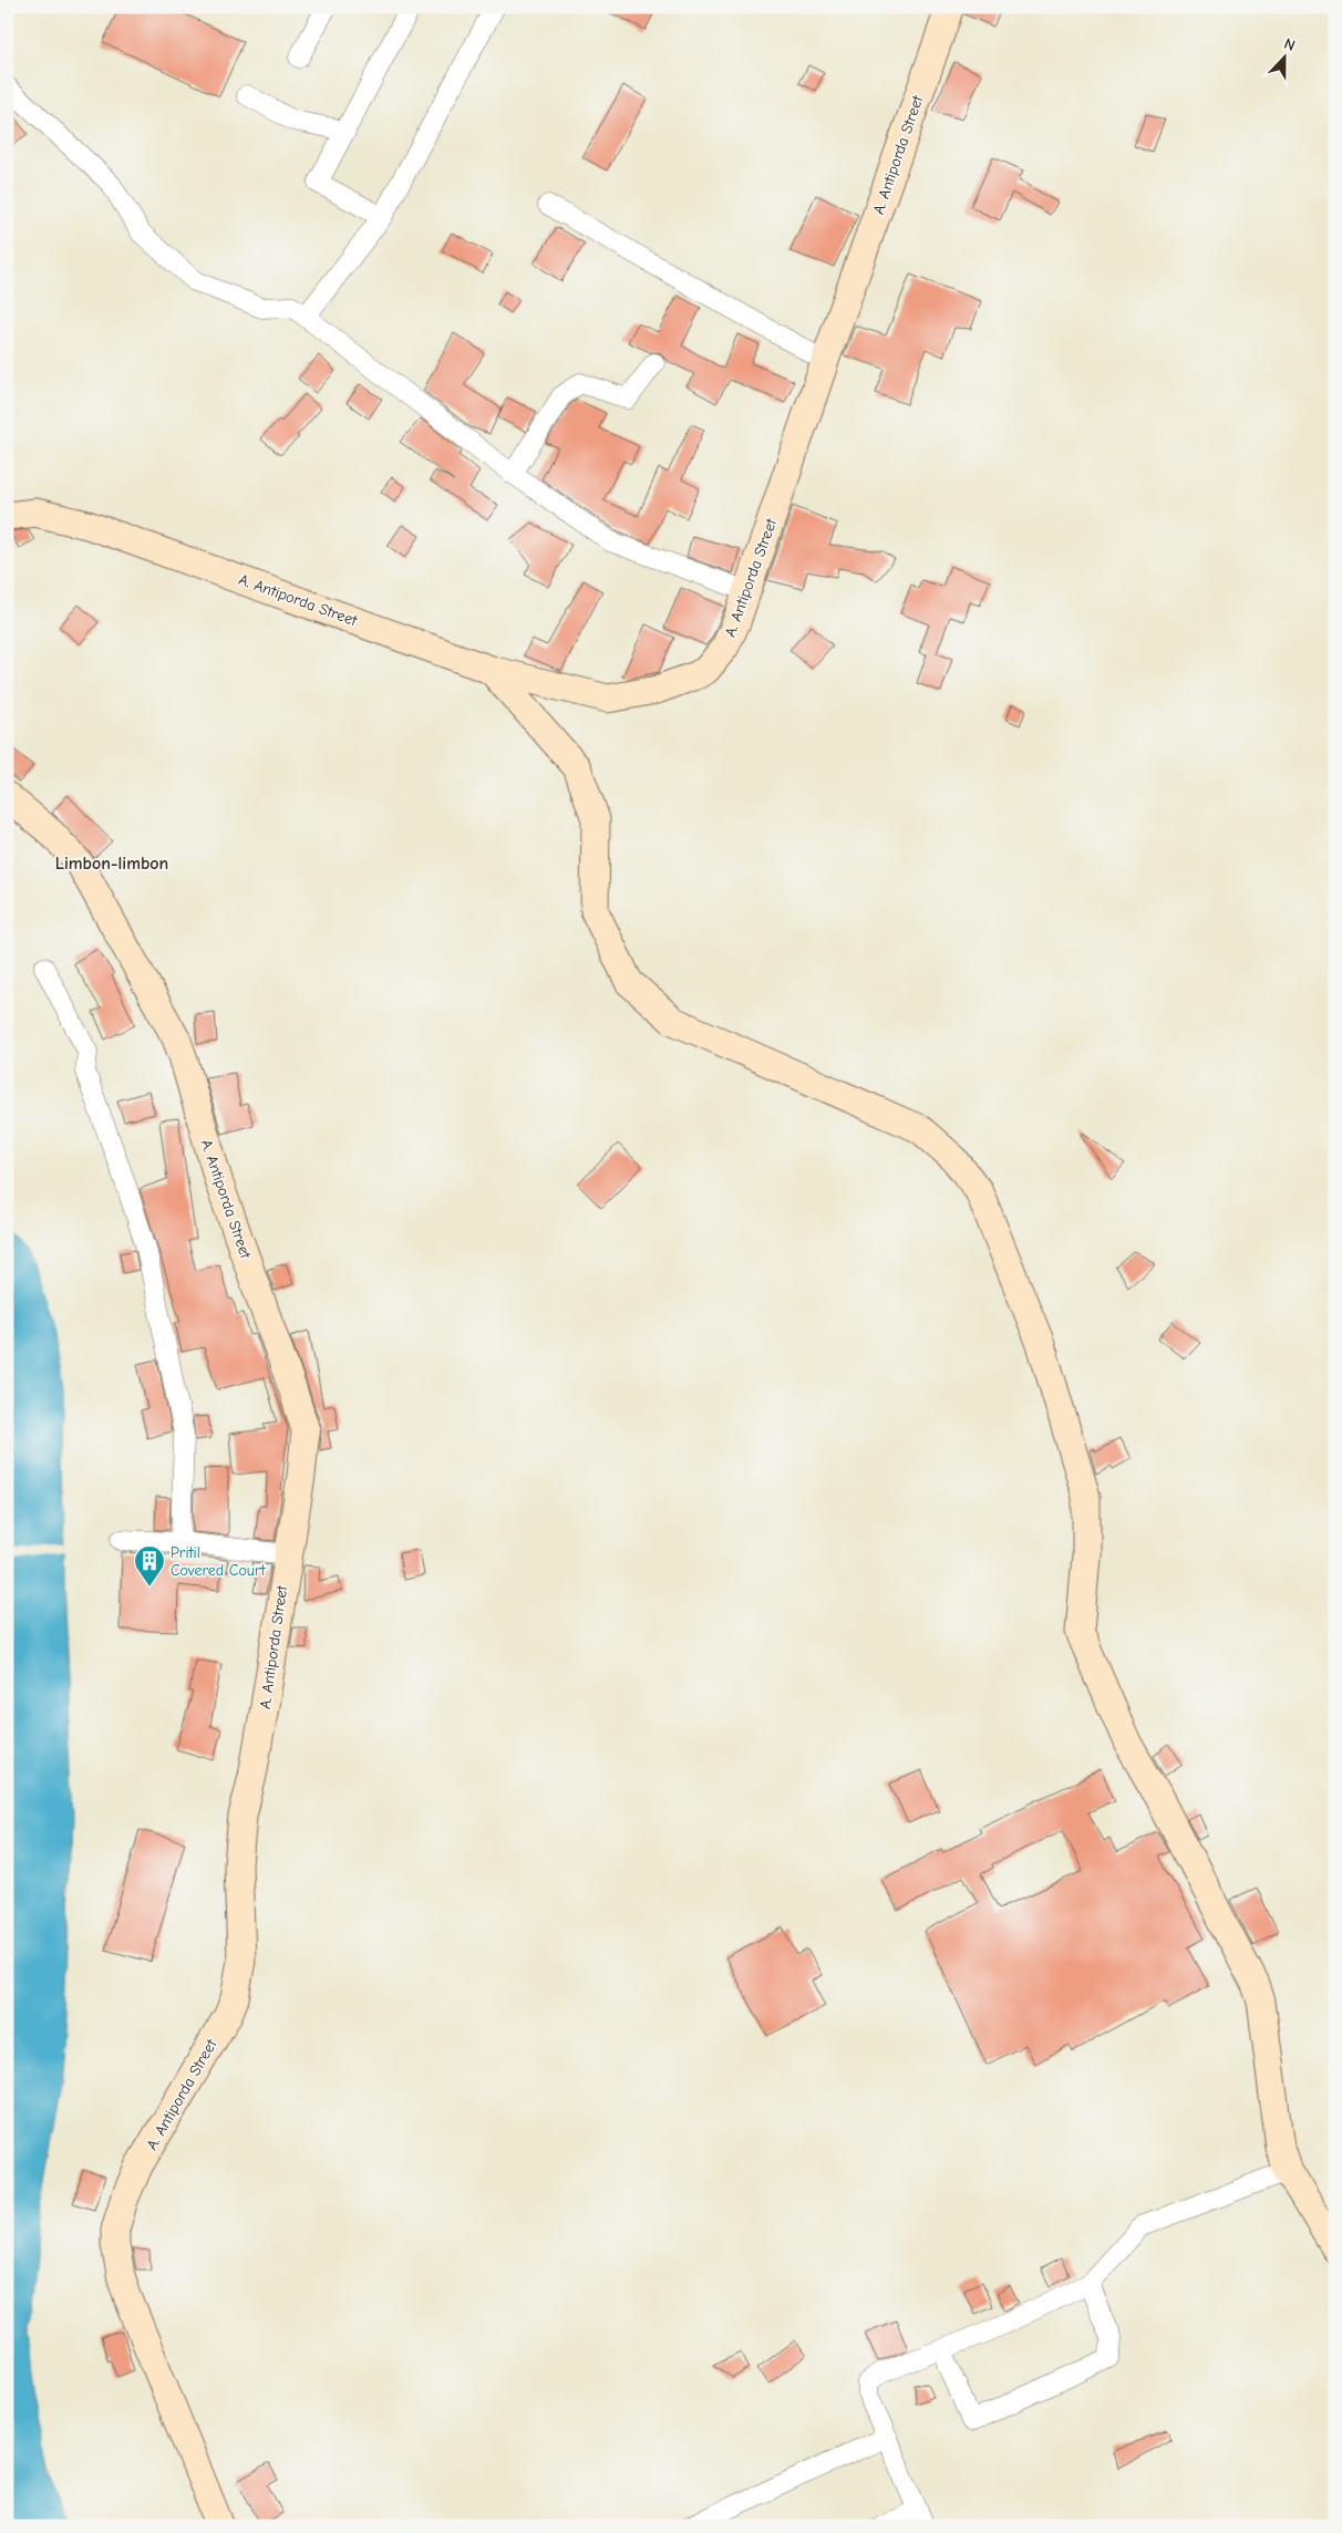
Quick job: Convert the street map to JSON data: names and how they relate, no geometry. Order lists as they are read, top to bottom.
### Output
{
  "streets": {
    "street": ["A. Antiporda Street"]
  },
  "districts": ["Limbon-limbon"],
  "places": {
    "building": ["Pritil Covered Court"]
  },
  "north": "top"
}
